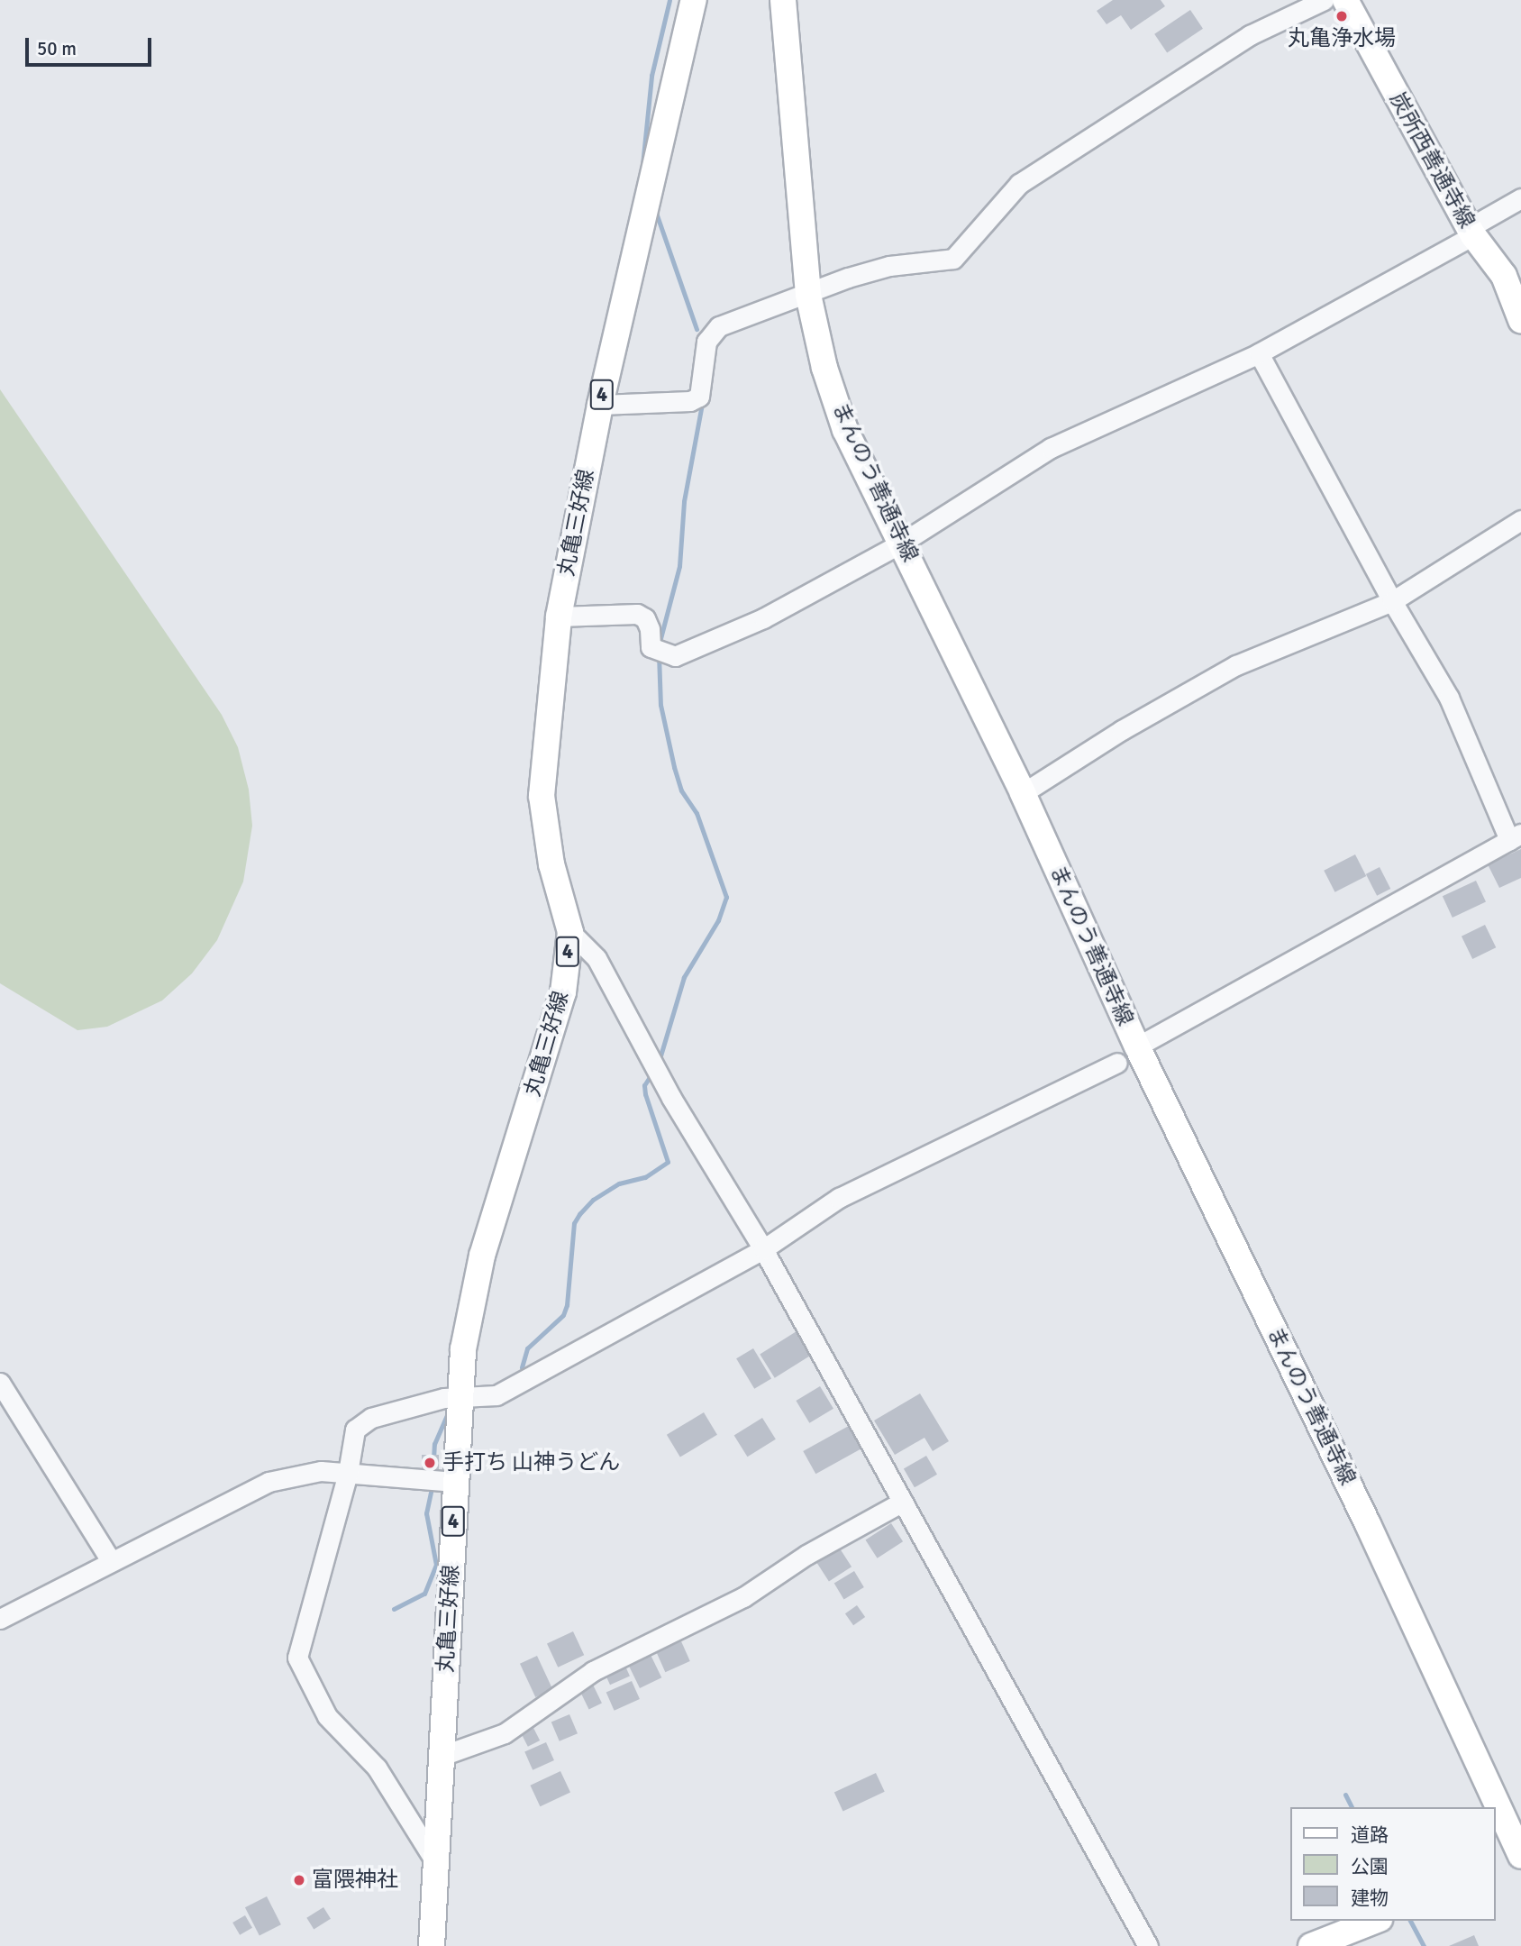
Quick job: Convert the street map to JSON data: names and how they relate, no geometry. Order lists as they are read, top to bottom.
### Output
{
  "streets": {
    "main road": [
      "炭所西善通寺線",
      "4",
      "まんのう善通寺線",
      "丸亀三好線"
    ]
  },
  "places": ["丸亀浄水場", "手打ち 山神うどん", "富隈神社"],
  "legend": ["道路", "公園", "建物"],
  "scale_bar": "50 m"
}
